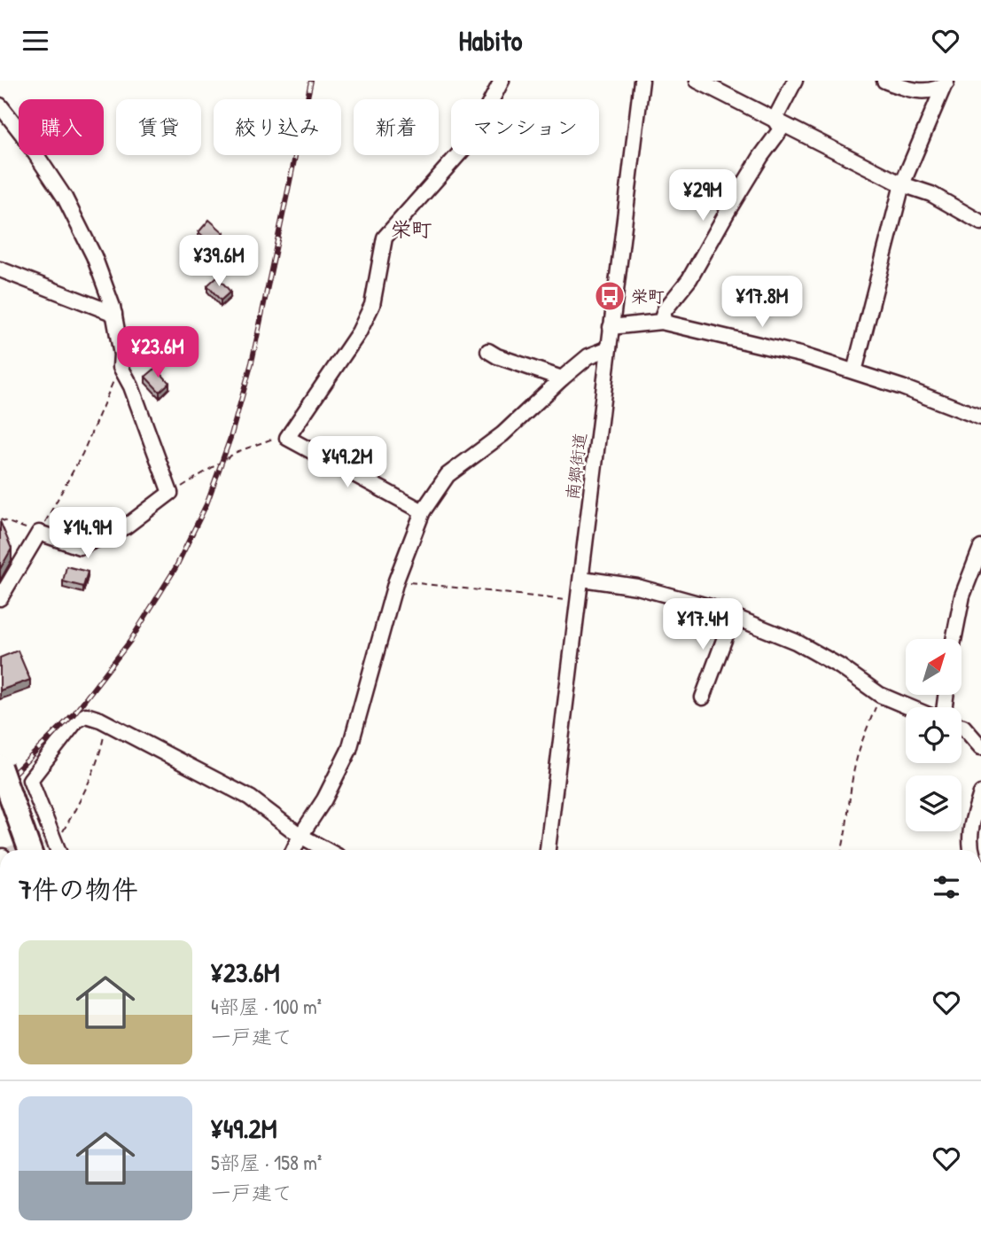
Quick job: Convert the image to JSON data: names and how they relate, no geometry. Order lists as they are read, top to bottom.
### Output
{
  "streets": {
    "street": ["南郷街道"]
  },
  "districts": ["栄町"],
  "places": {
    "bus stop": ["栄町"]
  },
  "north": "top right",
  "page": {
    "header": "Habito",
    "chip": [
      "購入",
      "賃貸",
      "絞り込み",
      "新着",
      "マンション"
    ],
    "price": [
      "¥29M",
      "¥39.6M",
      "¥17.8M",
      "¥23.6M",
      "¥49.2M",
      "¥14.9M",
      "¥17.4M"
    ],
    "heading": "7件の物件",
    "list": [
      {
        "name": "¥23.6M",
        "note": "4部屋 · 100 m² · 一戸建て"
      },
      {
        "name": "¥49.2M",
        "note": "5部屋 · 158 m² · 一戸建て"
      }
    ]
  }
}
